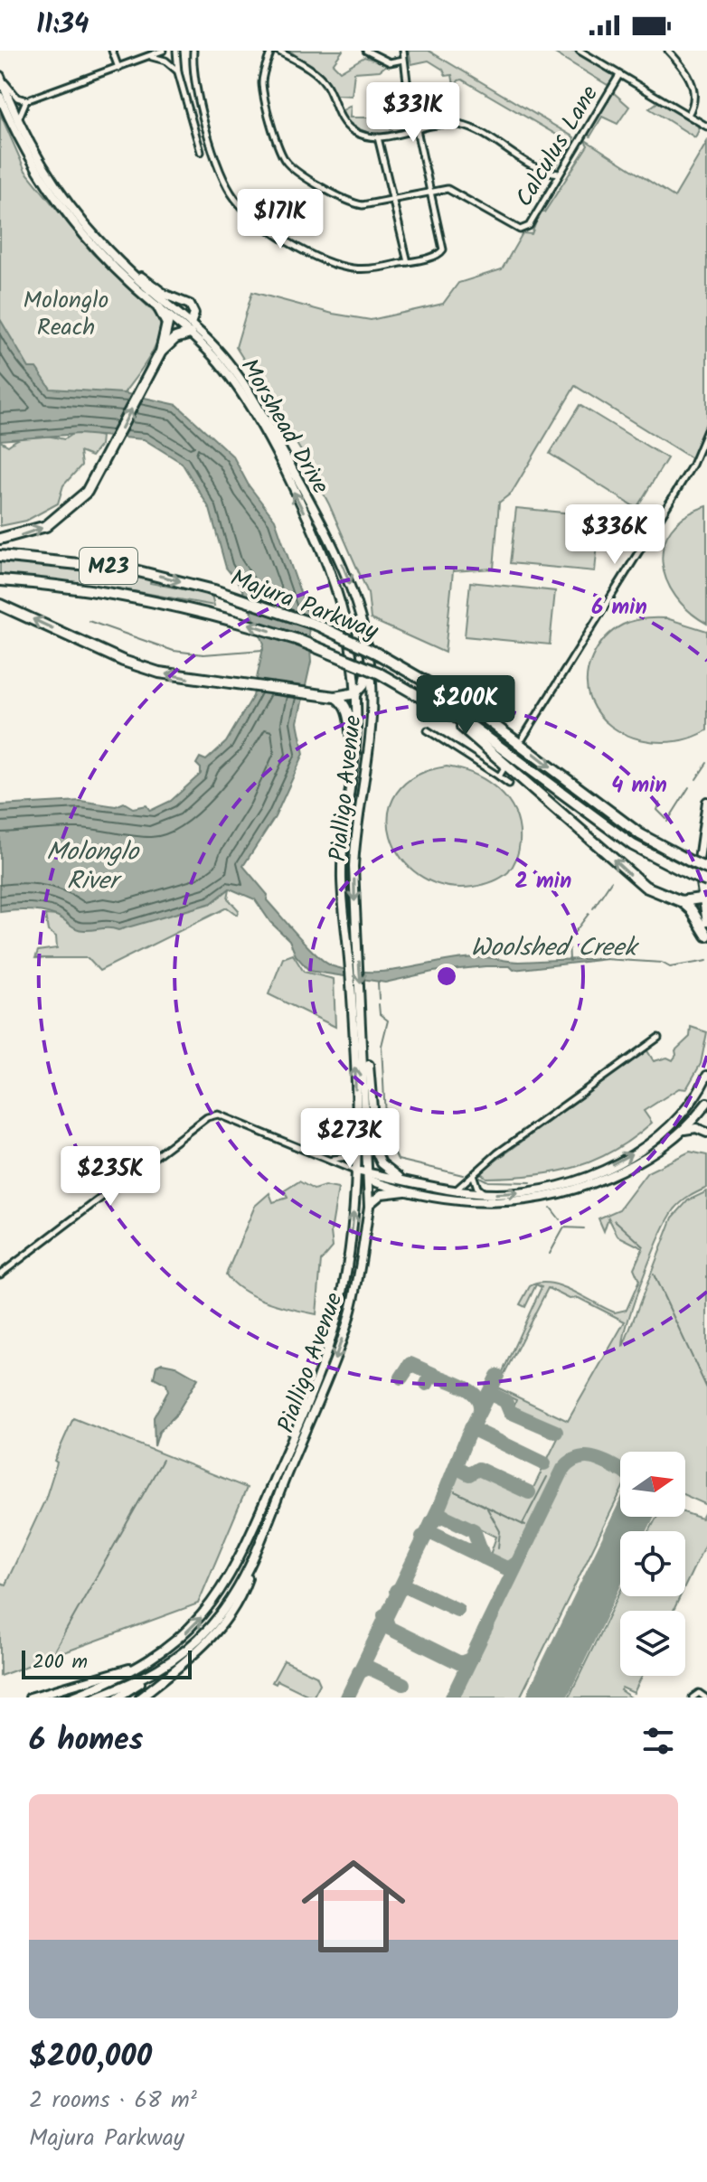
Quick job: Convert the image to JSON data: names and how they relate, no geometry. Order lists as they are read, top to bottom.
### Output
{
  "streets": {
    "highway": ["M23", "Majura Parkway"],
    "main road": ["Morshead Drive", "Pialligo Avenue"],
    "street": ["Calculus Lane"]
  },
  "crossings": [
    ["Morshead Drive", "Pialligo Avenue"]
  ],
  "water": ["Molonglo River", "Woolshed Creek"],
  "parks": ["Molonglo Reach"],
  "scale_bar": "200 m",
  "north": "right",
  "page": {
    "status": "11:34",
    "price": [
      "$331K",
      "$171K",
      "$336K",
      "$200K",
      "$273K",
      "$235K"
    ],
    "scale": "200 m",
    "heading": "6 homes",
    "list": [
      {
        "name": "$200,000",
        "note": "2 rooms · 68 m² · Majura Parkway"
      }
    ]
  },
  "rings": ["6 min", "4 min", "2 min"]
}
